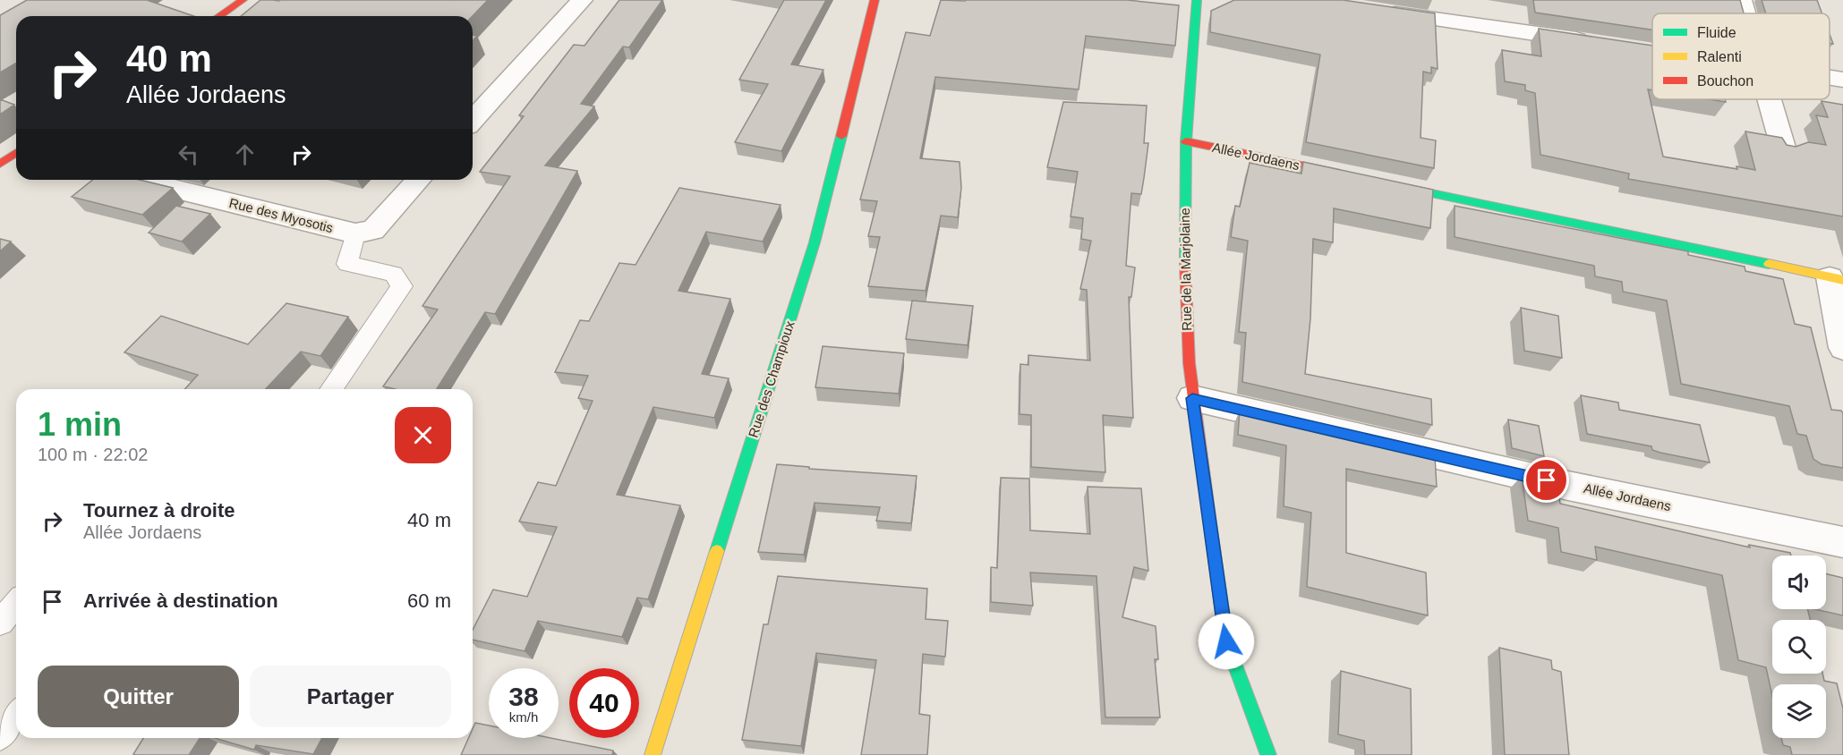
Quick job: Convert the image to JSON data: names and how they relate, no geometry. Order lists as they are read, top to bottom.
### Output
{
  "streets": {
    "street": [
      "Allée Jordaens",
      "Rue des Myosotis",
      "Rue de la Marjolaine",
      "Rue des Champioux"
    ]
  },
  "crossings": [
    ["Allée Jordaens", "Rue de la Marjolaine"]
  ],
  "legend": ["Fluide", "Ralenti", "Bouchon"],
  "page": {
    "turn": ["40 m", "Allée Jordaens"],
    "heading": ["1 min", "100 m · 22:02"],
    "list": [
      {
        "name": "Tournez à droite",
        "note": "Allée Jordaens",
        "value": "40 m"
      },
      {
        "name": "Arrivée à destination",
        "value": "60 m"
      }
    ],
    "buttons": ["Quitter", "Partager"],
    "speed": "38 km/h",
    "limit": "40"
  }
}
